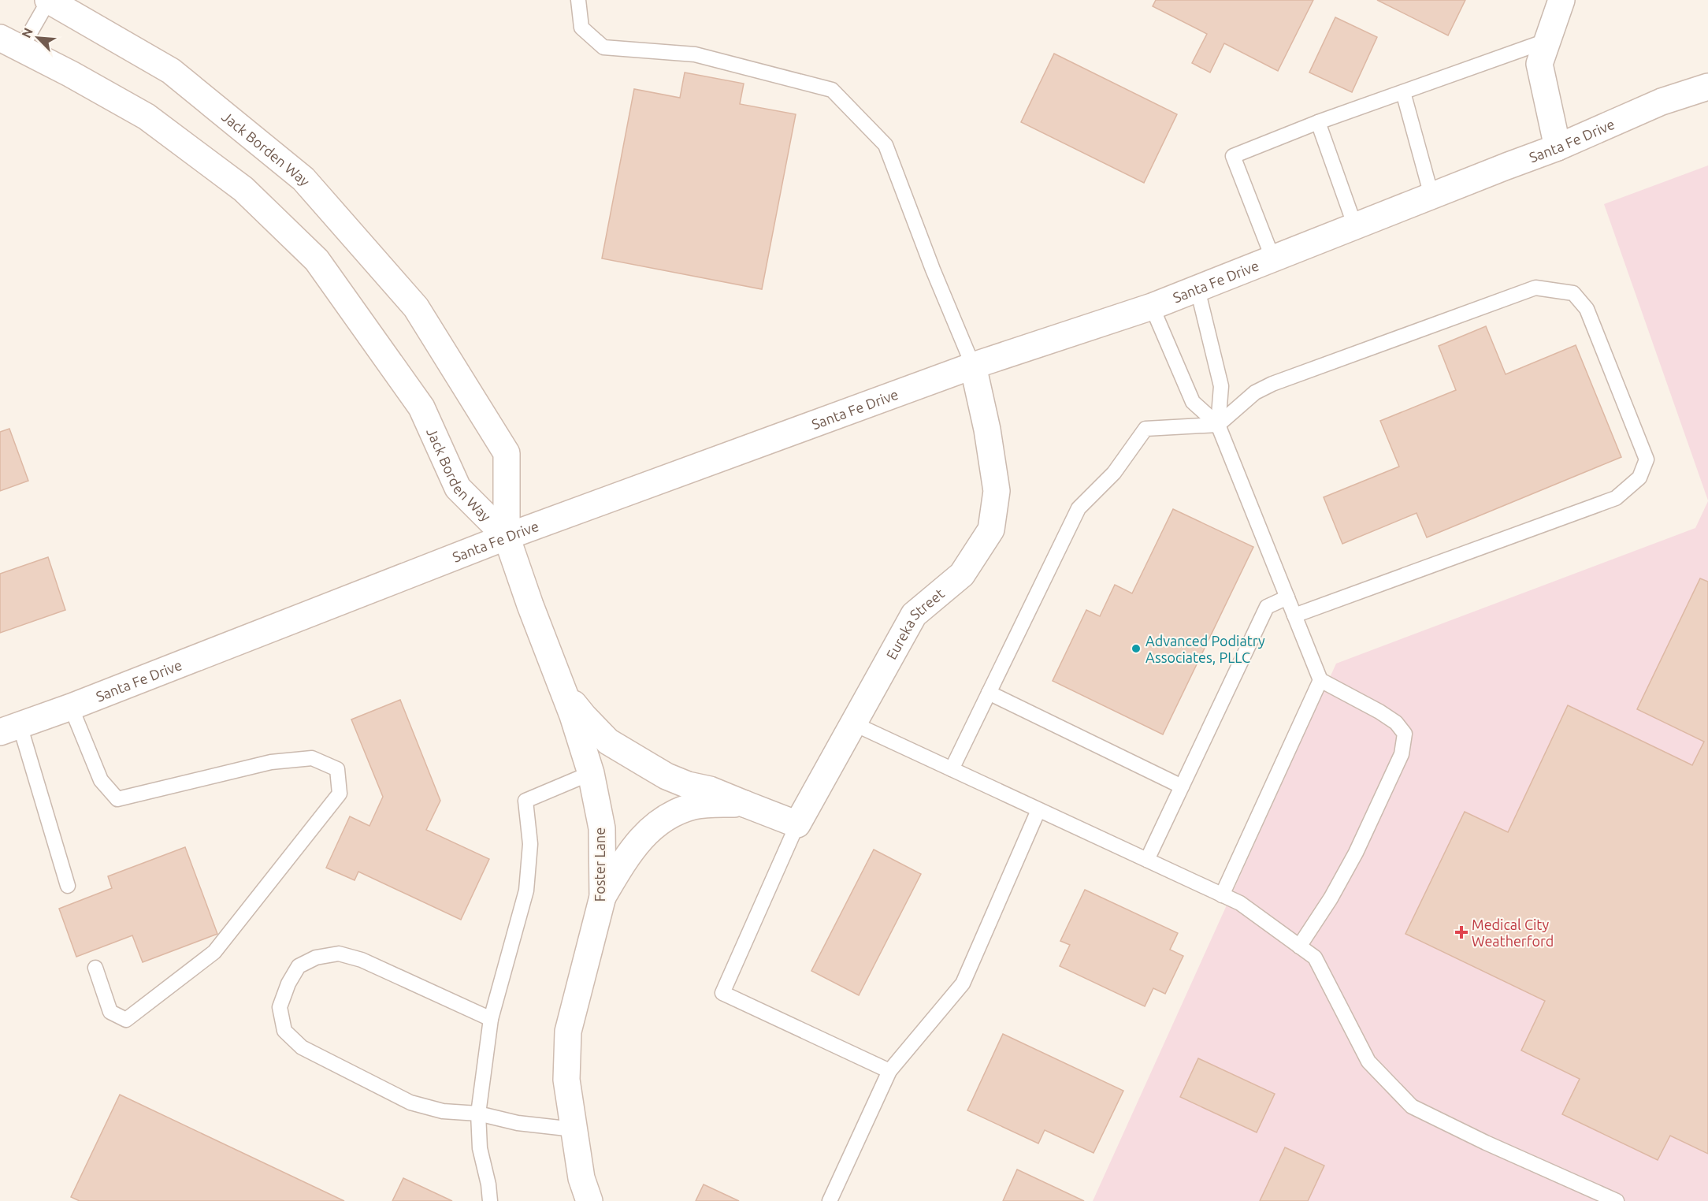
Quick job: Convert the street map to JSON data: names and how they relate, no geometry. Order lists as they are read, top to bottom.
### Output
{
  "streets": {
    "main road": [
      "Santa Fe Drive",
      "Jack Borden Way",
      "Eureka Street",
      "Foster Lane"
    ]
  },
  "crossings": [
    ["Santa Fe Drive", "Jack Borden Way"],
    ["Santa Fe Drive", "Eureka Street"],
    ["Santa Fe Drive", "Foster Lane"],
    ["Jack Borden Way", "Foster Lane"]
  ],
  "places": {
    "other": ["Advanced Podiatry Associates, PLLC"],
    "health": ["Medical City Weatherford"]
  },
  "north": "top left"
}
